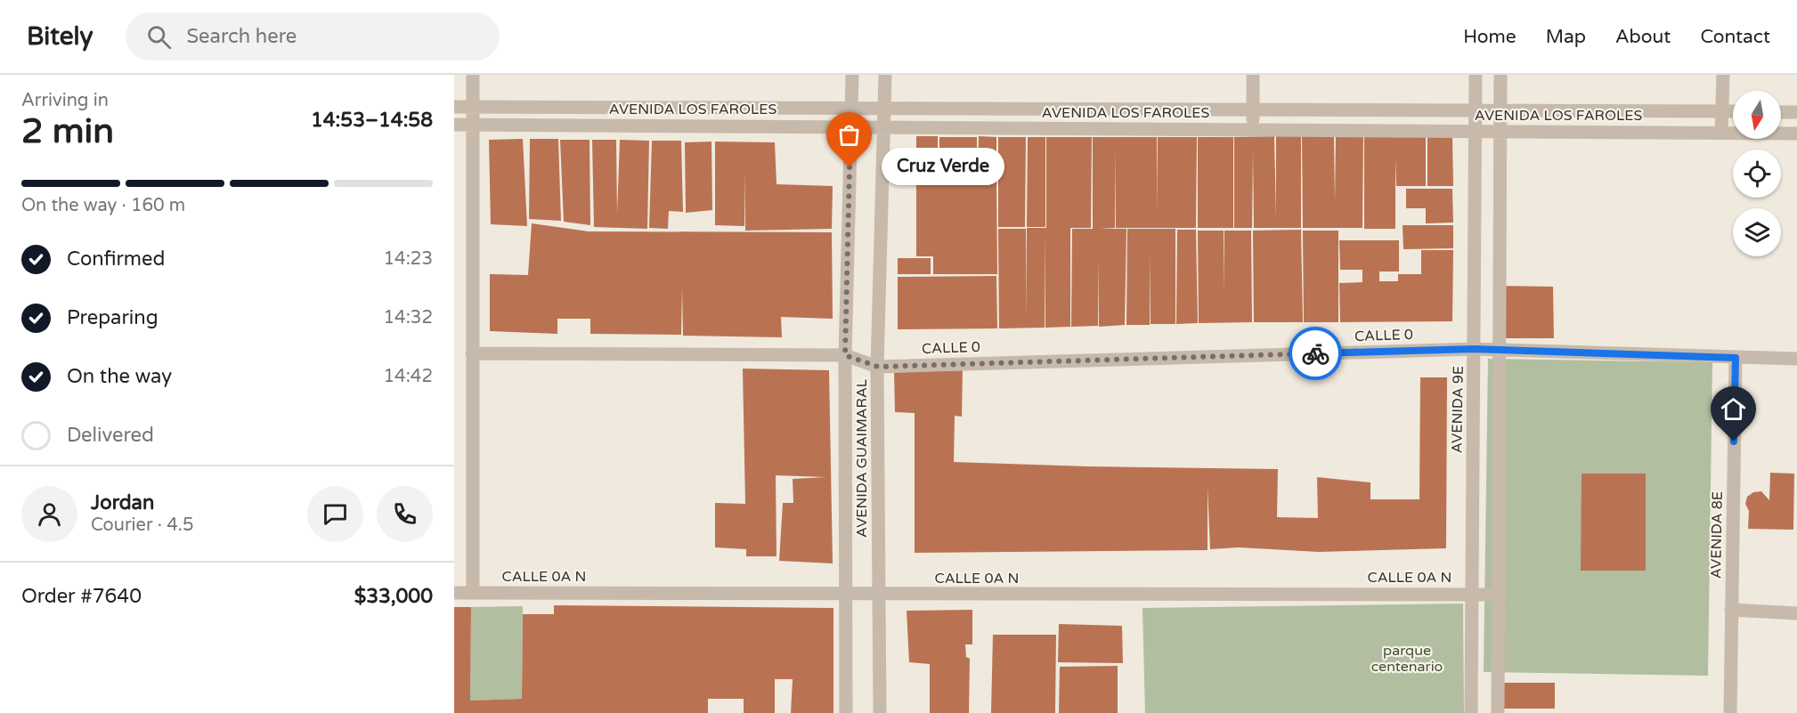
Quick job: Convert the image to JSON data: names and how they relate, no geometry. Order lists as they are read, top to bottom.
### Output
{
  "streets": {
    "street": [
      "AVENIDA LOS FAROLES",
      "CALLE 0",
      "AVENIDA 9E",
      "AVENIDA GUAIMARAL",
      "AVENIDA 8E",
      "CALLE 0A N"
    ]
  },
  "crossings": [
    ["AVENIDA LOS FAROLES", "AVENIDA 9E"],
    ["AVENIDA LOS FAROLES", "AVENIDA GUAIMARAL"],
    ["CALLE 0", "AVENIDA 9E"],
    ["CALLE 0", "AVENIDA GUAIMARAL"],
    ["CALLE 0", "AVENIDA 8E"],
    ["AVENIDA 9E", "CALLE 0A N"],
    ["AVENIDA GUAIMARAL", "CALLE 0A N"]
  ],
  "parks": ["parque centenario"],
  "places": ["Cruz Verde"],
  "north": "bottom",
  "page": {
    "header": "Bitely",
    "search": "Search here",
    "nav": [
      "Home",
      "Map",
      "About",
      "Contact"
    ],
    "heading": ["2 min", "Arriving in", "14:53–14:58"],
    "panel": [
      "Jordan",
      "Courier · 4.5",
      "Order #7640",
      "$33,000"
    ],
    "bubble": "Cruz Verde",
    "bar": "On the way · 160 m",
    "list": [
      ["Confirmed", "14:23"],
      ["Preparing", "14:32"],
      ["On the way", "14:42"],
      "Delivered"
    ]
  }
}
